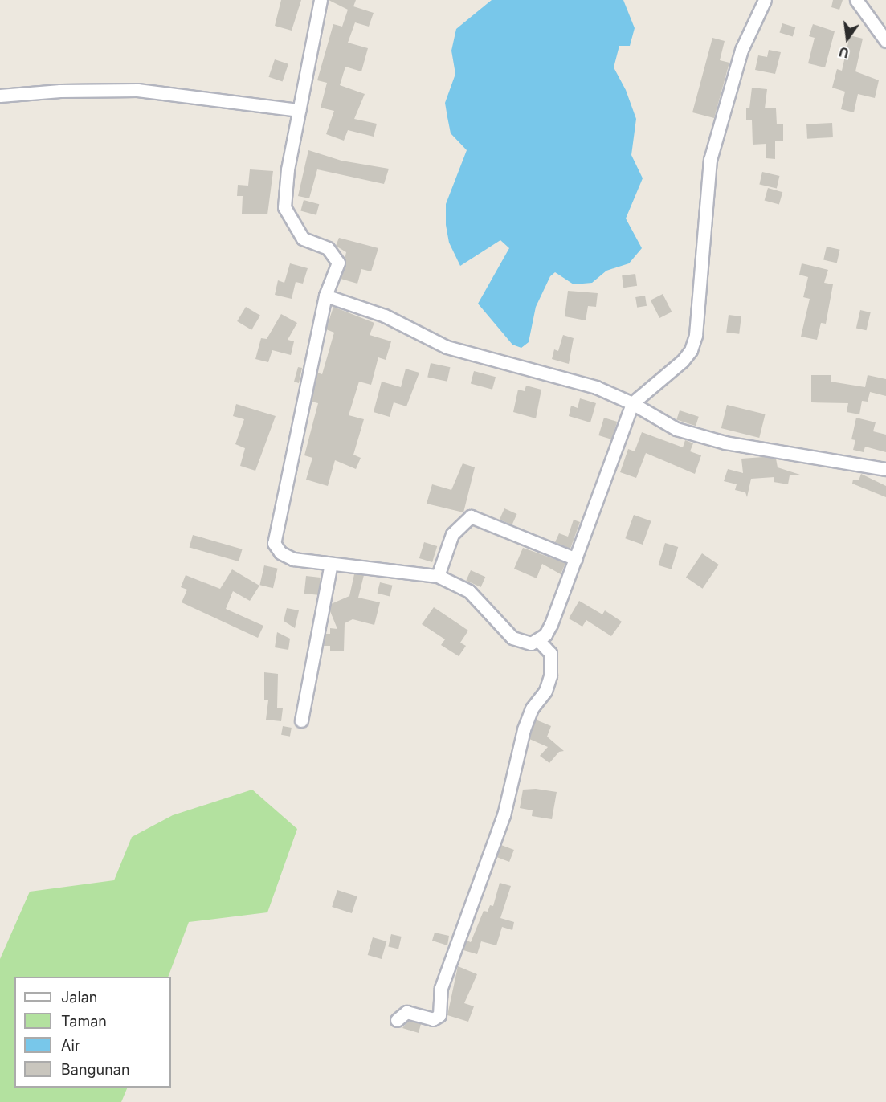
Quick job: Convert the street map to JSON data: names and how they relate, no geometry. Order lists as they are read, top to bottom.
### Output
{
  "legend": [
    "Jalan",
    "Taman",
    "Air",
    "Bangunan"
  ],
  "north": "bottom"
}
